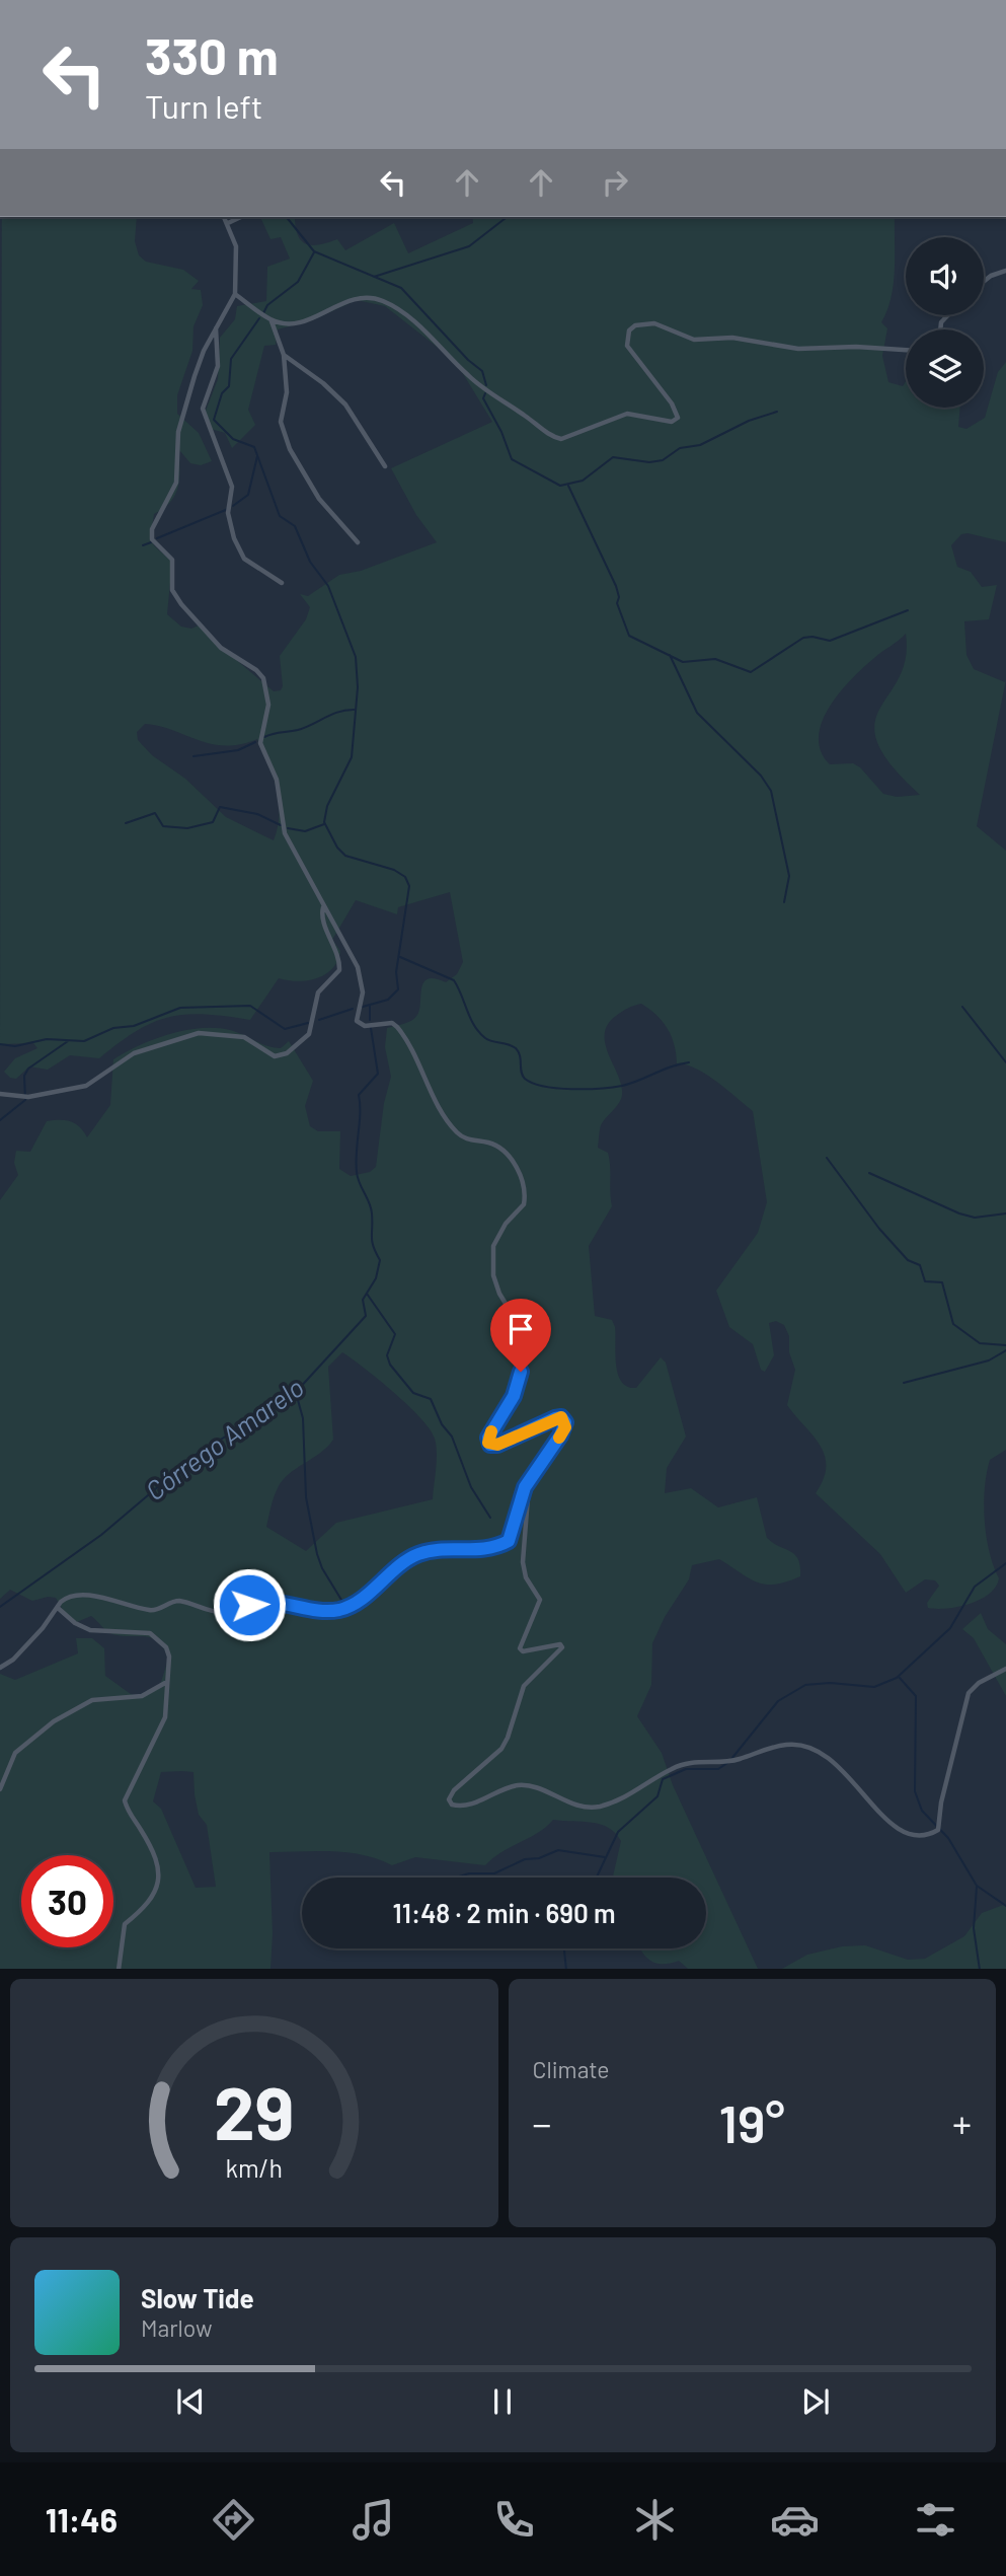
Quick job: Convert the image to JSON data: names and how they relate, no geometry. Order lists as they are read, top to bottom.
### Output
{
  "water": ["Córrego Amarelo"],
  "page": {
    "turn": ["330 m", "Turn left"],
    "limit": "30",
    "trip": "11:48 · 2 min · 690 m",
    "tile": "Climate",
    "heat": ["−", "19°", "+"],
    "song": ["Slow Tide", "Marlow"],
    "tabs": "11:46",
    "gauge": ["29", "km/h"]
  }
}
